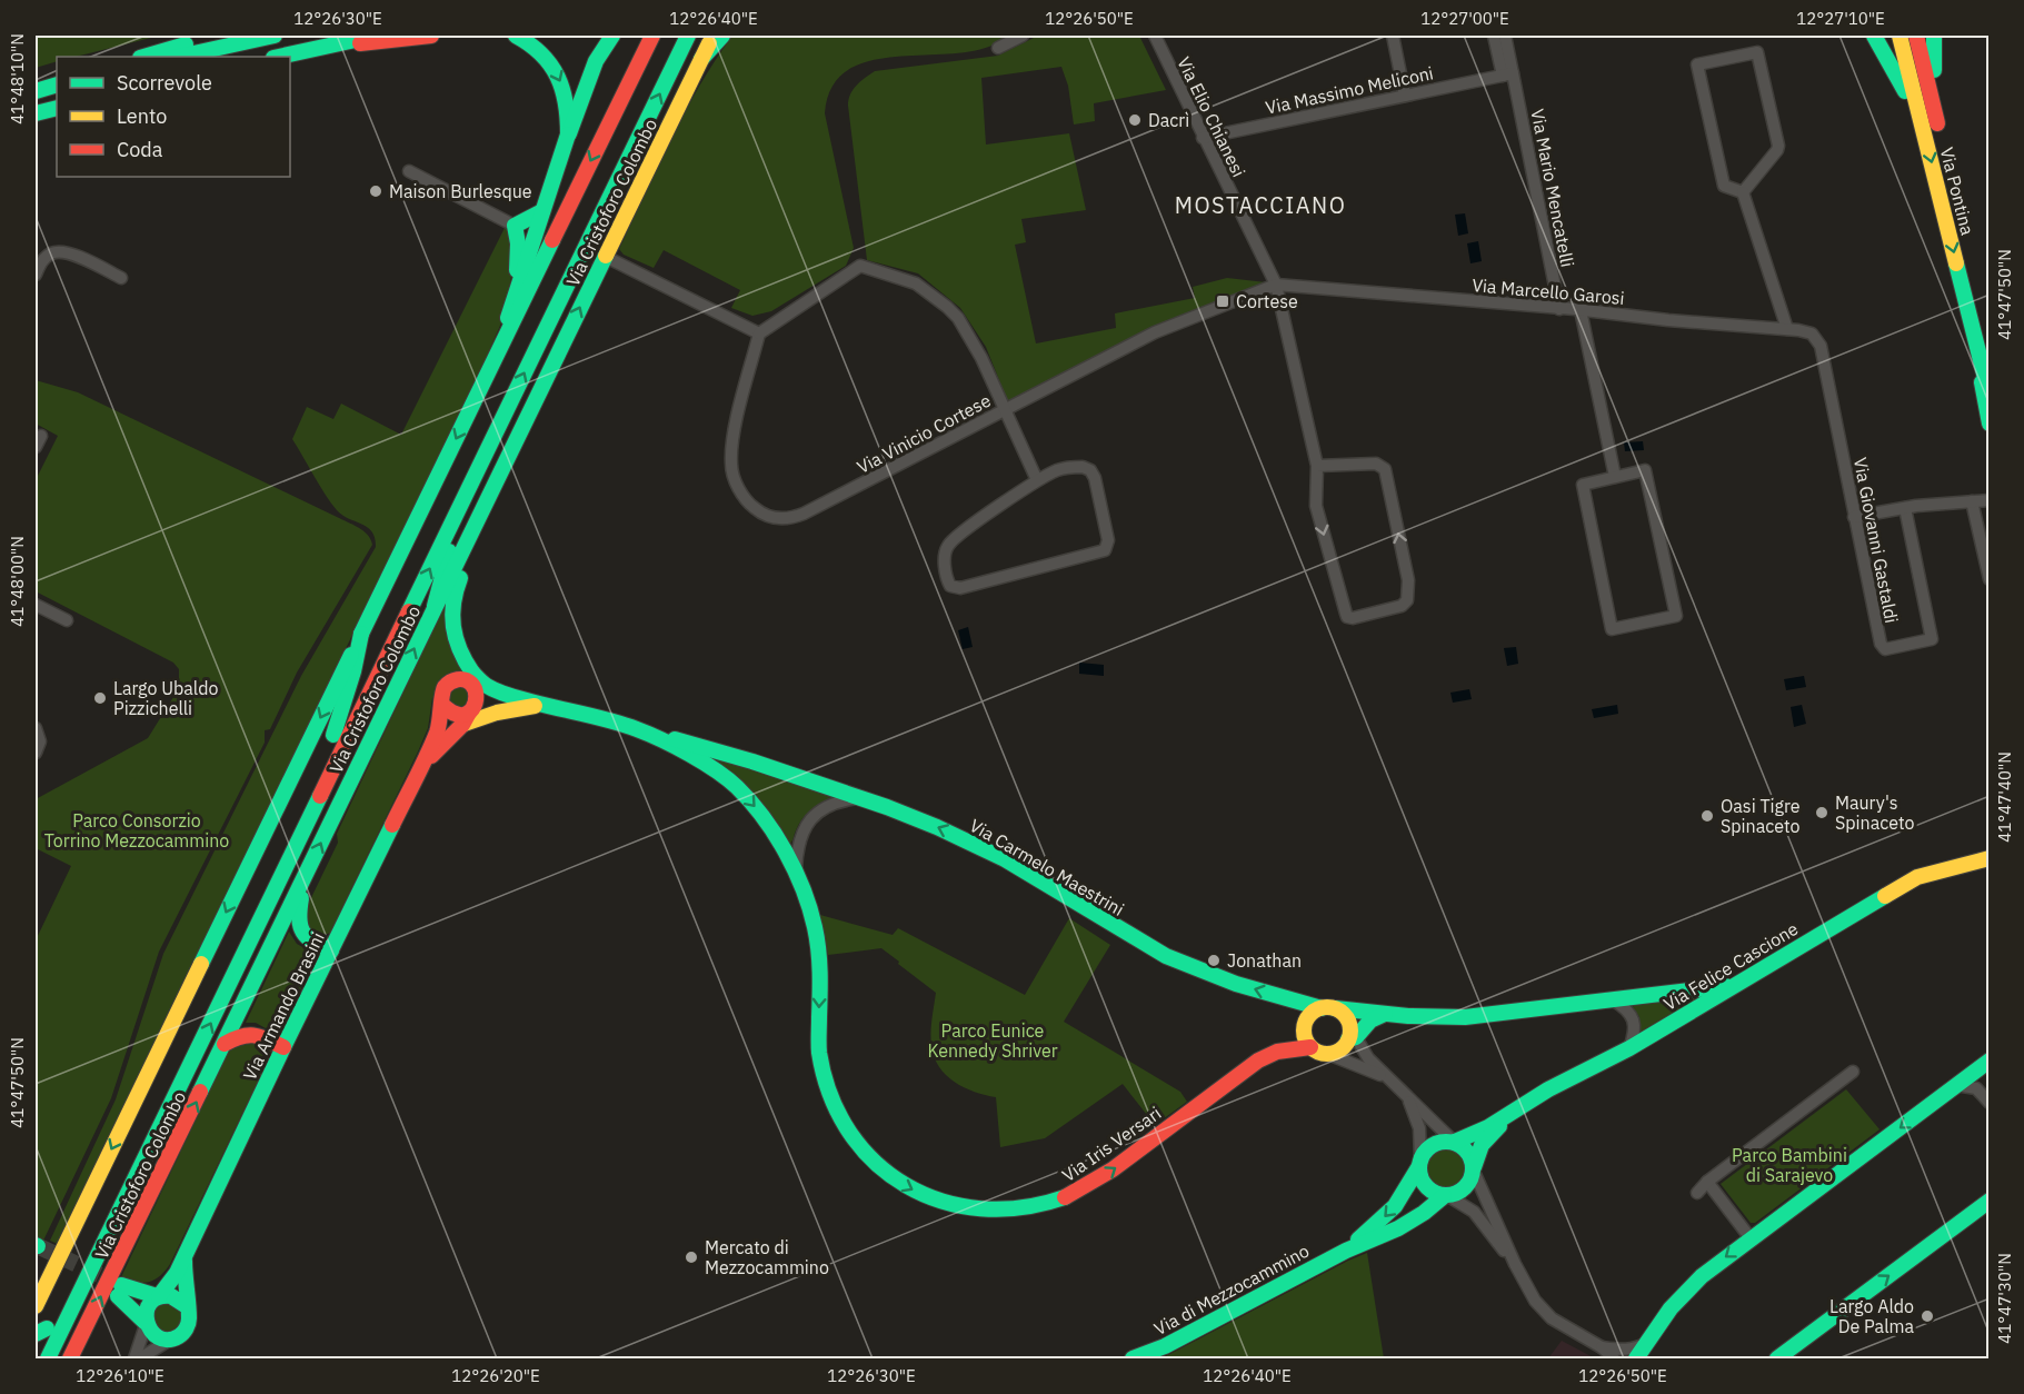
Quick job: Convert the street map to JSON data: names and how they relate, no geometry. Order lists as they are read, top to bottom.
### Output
{
  "streets": {
    "main road": [
      "Via Pontina",
      "Via Cristoforo Colombo",
      "Via Carmelo Maestrini",
      "Via Felice Cascione",
      "Via Armando Brasini",
      "Via Iris Versari",
      "Via di Mezzocammino"
    ],
    "street": [
      "Via Massimo Meliconi",
      "Via Elio Chianesi",
      "Via Mario Mencatelli",
      "Via Marcello Garosi",
      "Via Vinicio Cortese",
      "Via Giovanni Gastaldi"
    ]
  },
  "crossings": [
    ["Via Massimo Meliconi", "Via Elio Chianesi"],
    ["Via Massimo Meliconi", "Via Mario Mencatelli"],
    ["Via Elio Chianesi", "Via Marcello Garosi"],
    ["Via Elio Chianesi", "Via Vinicio Cortese"],
    ["Via Mario Mencatelli", "Via Marcello Garosi"],
    ["Via Marcello Garosi", "Via Vinicio Cortese"],
    ["Via Marcello Garosi", "Via Giovanni Gastaldi"],
    ["Via Carmelo Maestrini", "Via Felice Cascione"],
    ["Via Carmelo Maestrini", "Via Iris Versari"],
    ["Via Felice Cascione", "Via di Mezzocammino"],
    ["Via Armando Brasini", "Via Iris Versari"]
  ],
  "one_way": ["Via Carmelo Maestrini"],
  "districts": ["MOSTACCIANO"],
  "parks": ["Parco Consorzio Torrino Mezzocammino", "Parco Eunice Kennedy Shriver", "Parco Bambini di Sarajevo"],
  "places": {
    "other": [
      "Dacrì",
      "Maison Burlesque",
      "Largo Ubaldo Pizzichelli",
      "Maury's Spinaceto",
      "Oasi Tigre Spinaceto",
      "Jonathan",
      "Mercato di Mezzocammino",
      "Largo Aldo De Palma"
    ],
    "transit": ["Cortese"]
  },
  "legend": ["Scorrevole", "Lento", "Coda"],
  "coordinates": [
    "12°26'30\"E",
    "12°26'40\"E",
    "12°26'50\"E",
    "12°27'00\"E",
    "12°27'10\"E",
    "41°48'10\"N",
    "41°47'50\"N",
    "41°48'00\"N",
    "41°47'40\"N",
    "41°47'30\"N",
    "12°26'10\"E",
    "12°26'20\"E"
  ]
}
